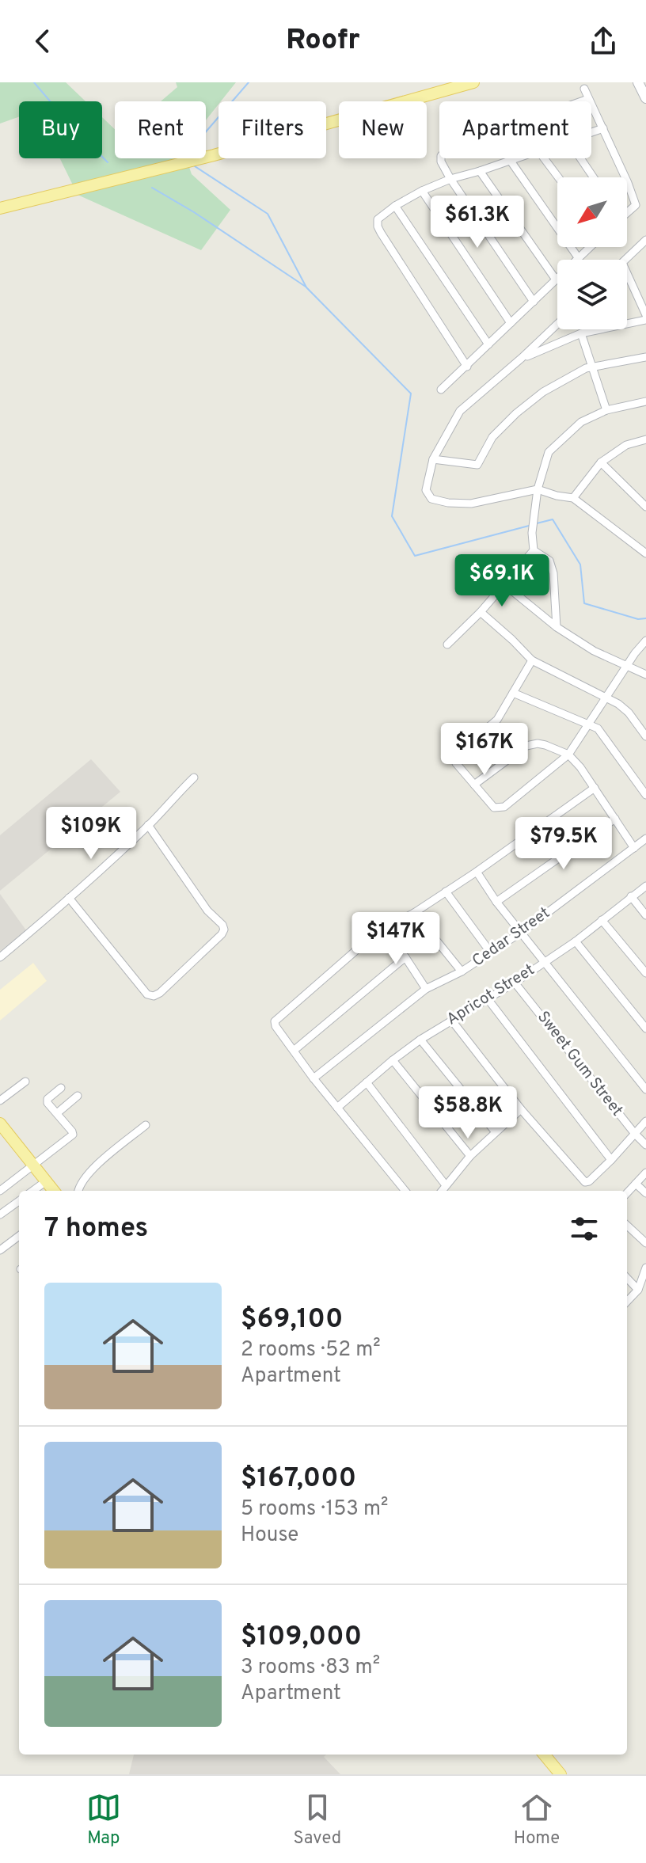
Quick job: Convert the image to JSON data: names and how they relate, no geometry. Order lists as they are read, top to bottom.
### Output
{
  "streets": {
    "street": ["Cedar Street", "Apricot Street", "Sweet Gum Street"]
  },
  "crossings": [
    ["Apricot Street", "Sweet Gum Street"]
  ],
  "north": "bottom left",
  "page": {
    "header": "Roofr",
    "chip": [
      "Buy",
      "Rent",
      "Filters",
      "New",
      "Apartment"
    ],
    "price": [
      "$61.3K",
      "$69.1K",
      "$167K",
      "$109K",
      "$79.5K",
      "$147K",
      "$58.8K"
    ],
    "heading": "7 homes",
    "list": [
      {
        "name": "$69,100",
        "note": "2 rooms · 52 m² · Apartment"
      },
      {
        "name": "$167,000",
        "note": "5 rooms · 153 m² · House"
      },
      {
        "name": "$109,000",
        "note": "3 rooms · 83 m² · Apartment"
      }
    ],
    "tabs": ["Map", "Saved", "Home"]
  }
}
